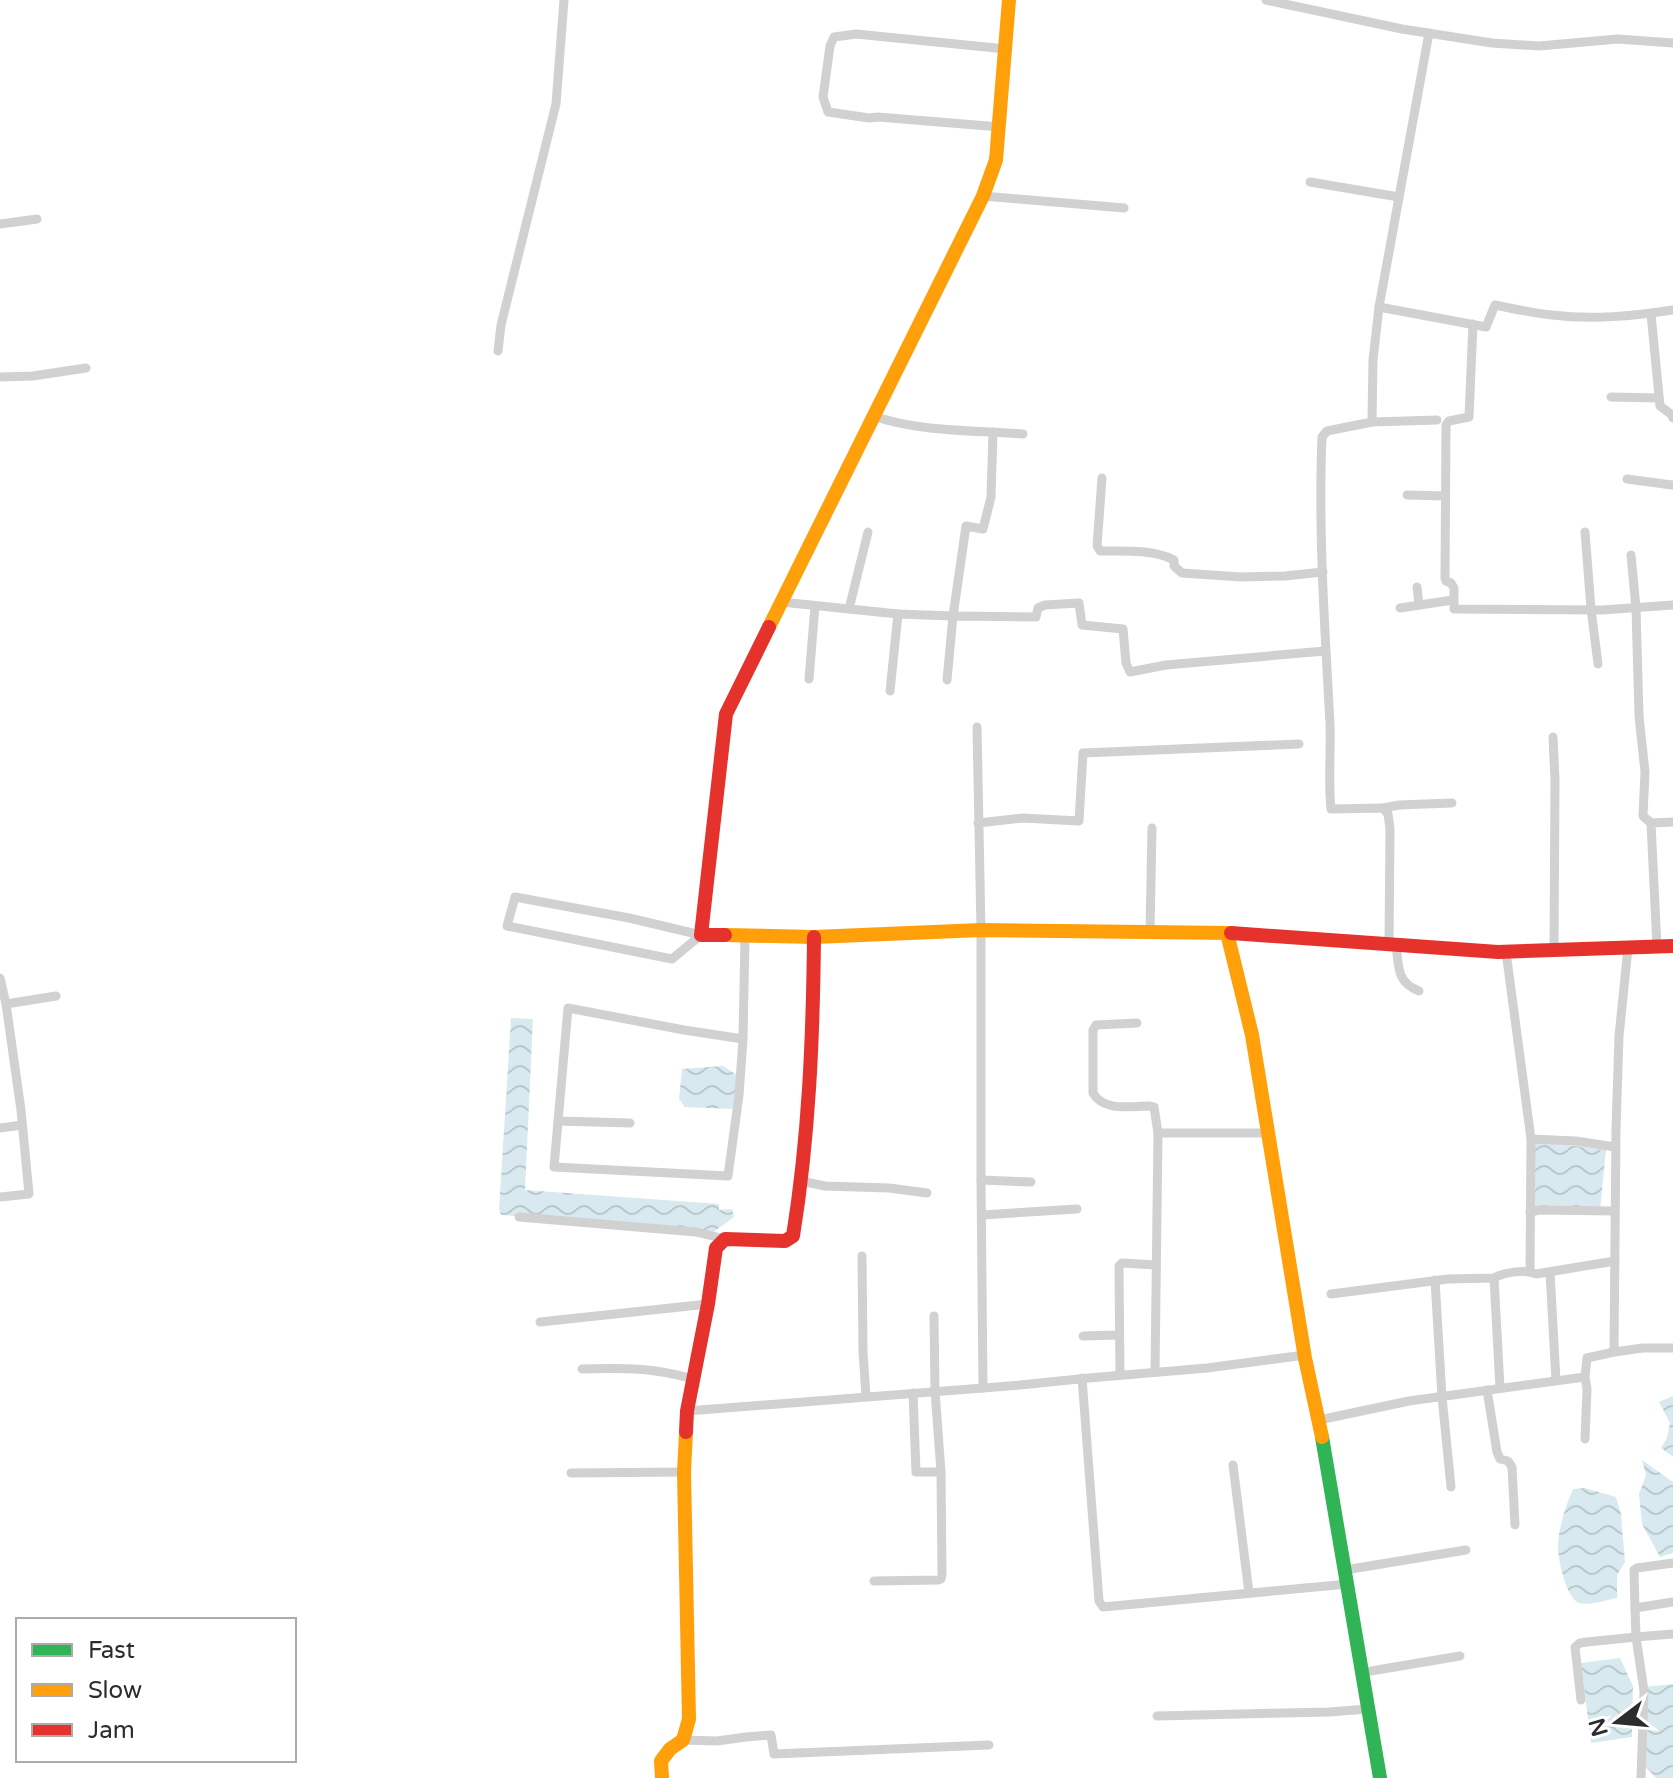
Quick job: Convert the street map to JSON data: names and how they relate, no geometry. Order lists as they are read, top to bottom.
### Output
{
  "legend": ["Fast", "Slow", "Jam"],
  "north": "left"
}
